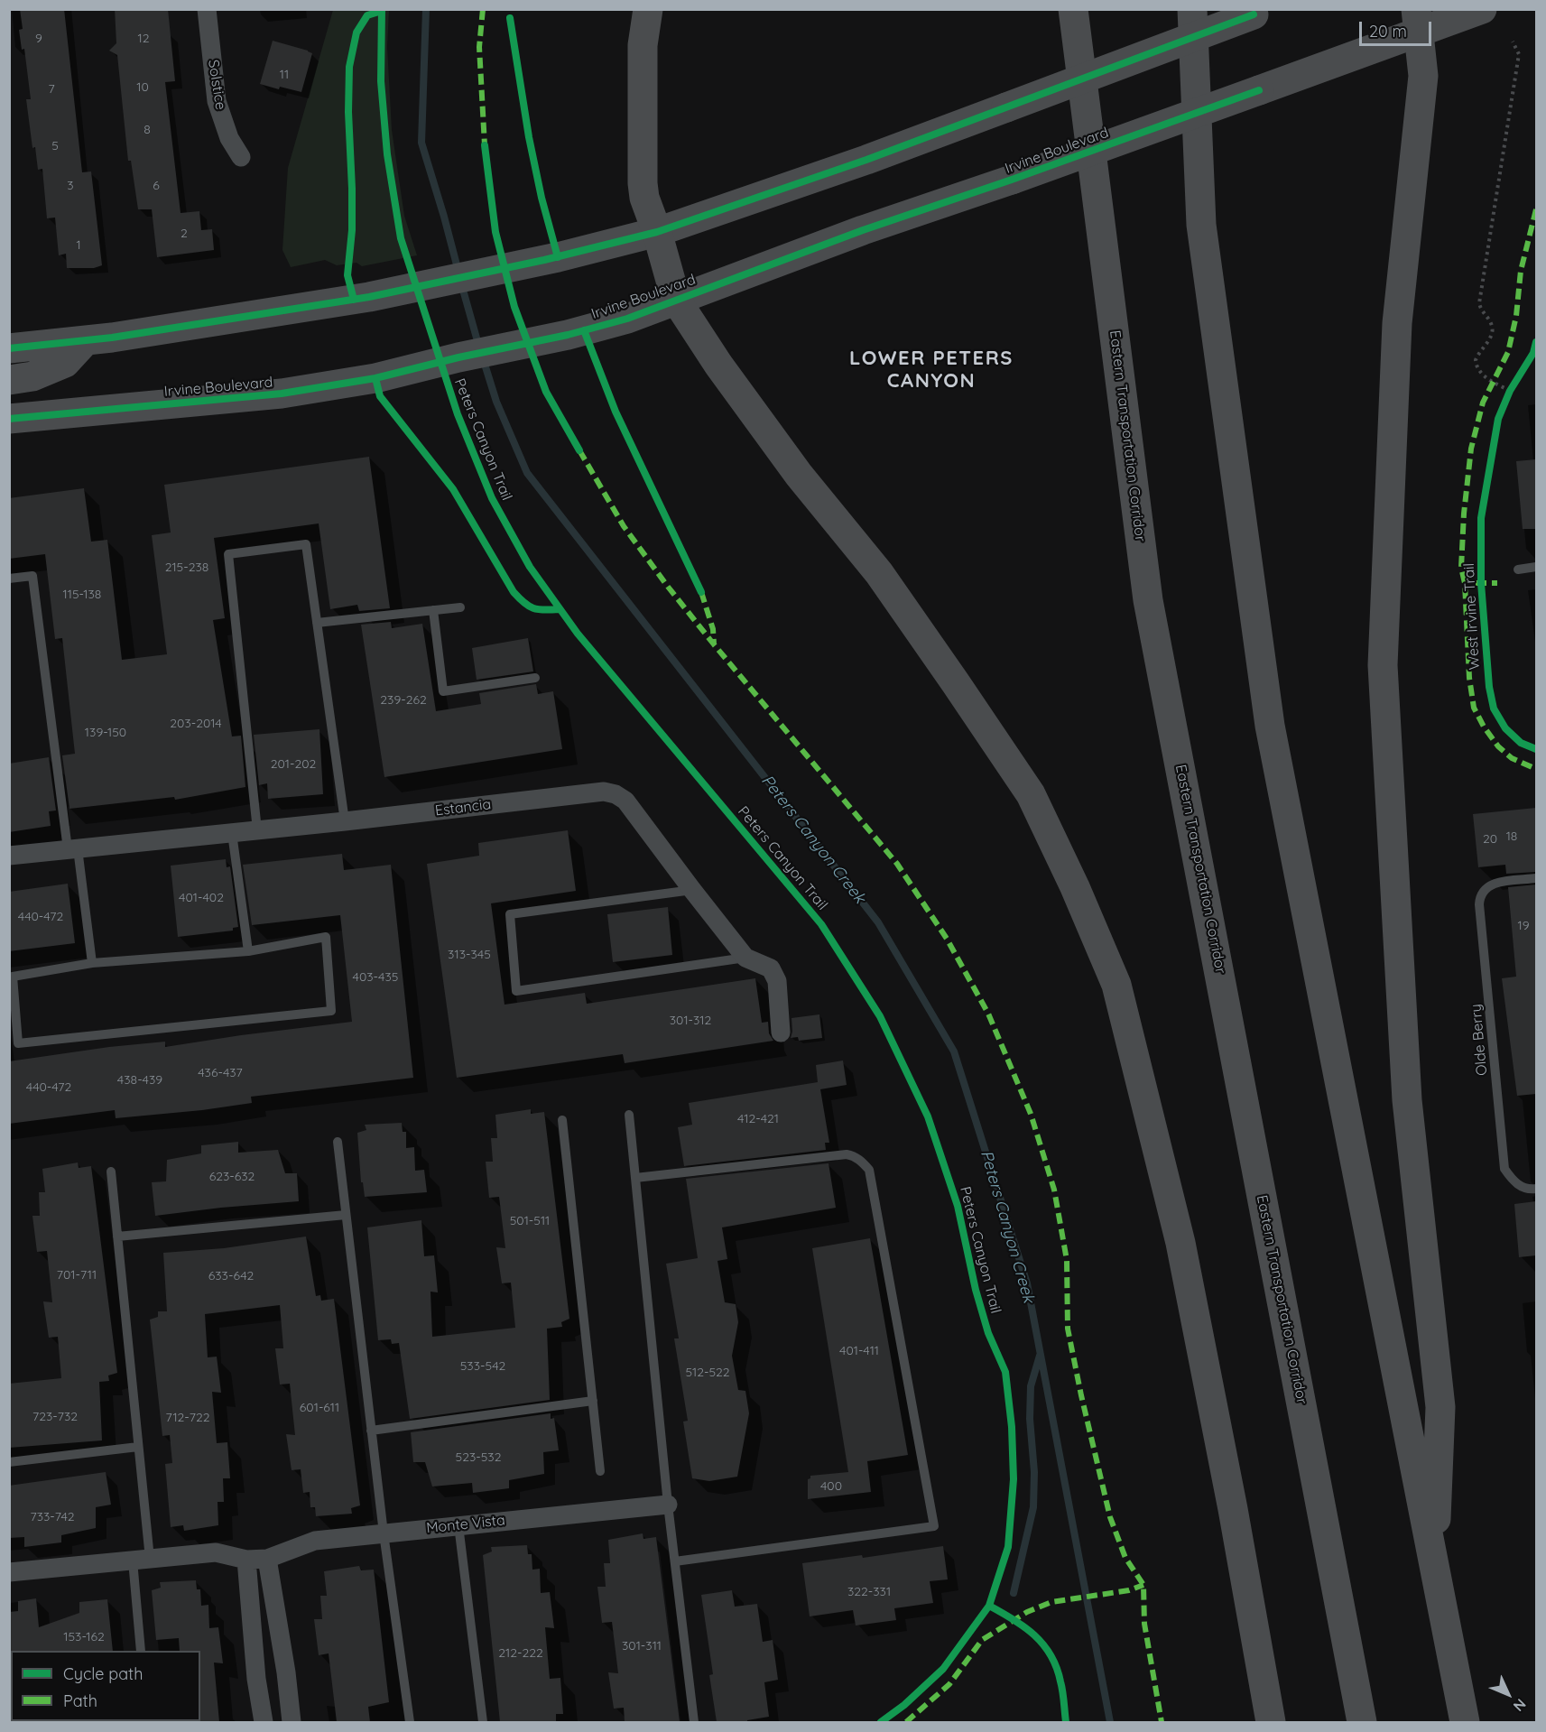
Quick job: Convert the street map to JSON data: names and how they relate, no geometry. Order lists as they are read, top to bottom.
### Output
{
  "streets": {
    "main road": ["Irvine Boulevard", "Eastern Transportation Corridor"],
    "street": ["Solstice", "Estancia", "Monte Vista"],
    "lane": ["Olde Berry"],
    "cycle path": ["Peters Canyon Trail", "West Irvine Trail"]
  },
  "districts": ["LOWER PETERS CANYON"],
  "water": ["Peters Canyon Creek"],
  "house_numbers": [
    "9",
    "12",
    "11",
    "10",
    "7",
    "8",
    "5",
    "3",
    "6",
    "2",
    "1",
    "215-238",
    "115-138",
    "239-262",
    "203-2014",
    "139-150",
    "201-202",
    "18",
    "20",
    "401-402",
    "440-472",
    "19",
    "313-345",
    "403-435",
    "301-312",
    "436-437",
    "438-439",
    "440-472",
    "412-421",
    "623-632",
    "501-511",
    "701-711",
    "633-642",
    "401-411",
    "533-542",
    "512-522",
    "601-611",
    "723-732",
    "712-722",
    "523-532",
    "400",
    "733-742",
    "322-331",
    "153-162",
    "301-311",
    "212-222"
  ],
  "legend": ["Cycle path", "Path"],
  "scale_bar": "20 m",
  "north": "bottom right"
}
